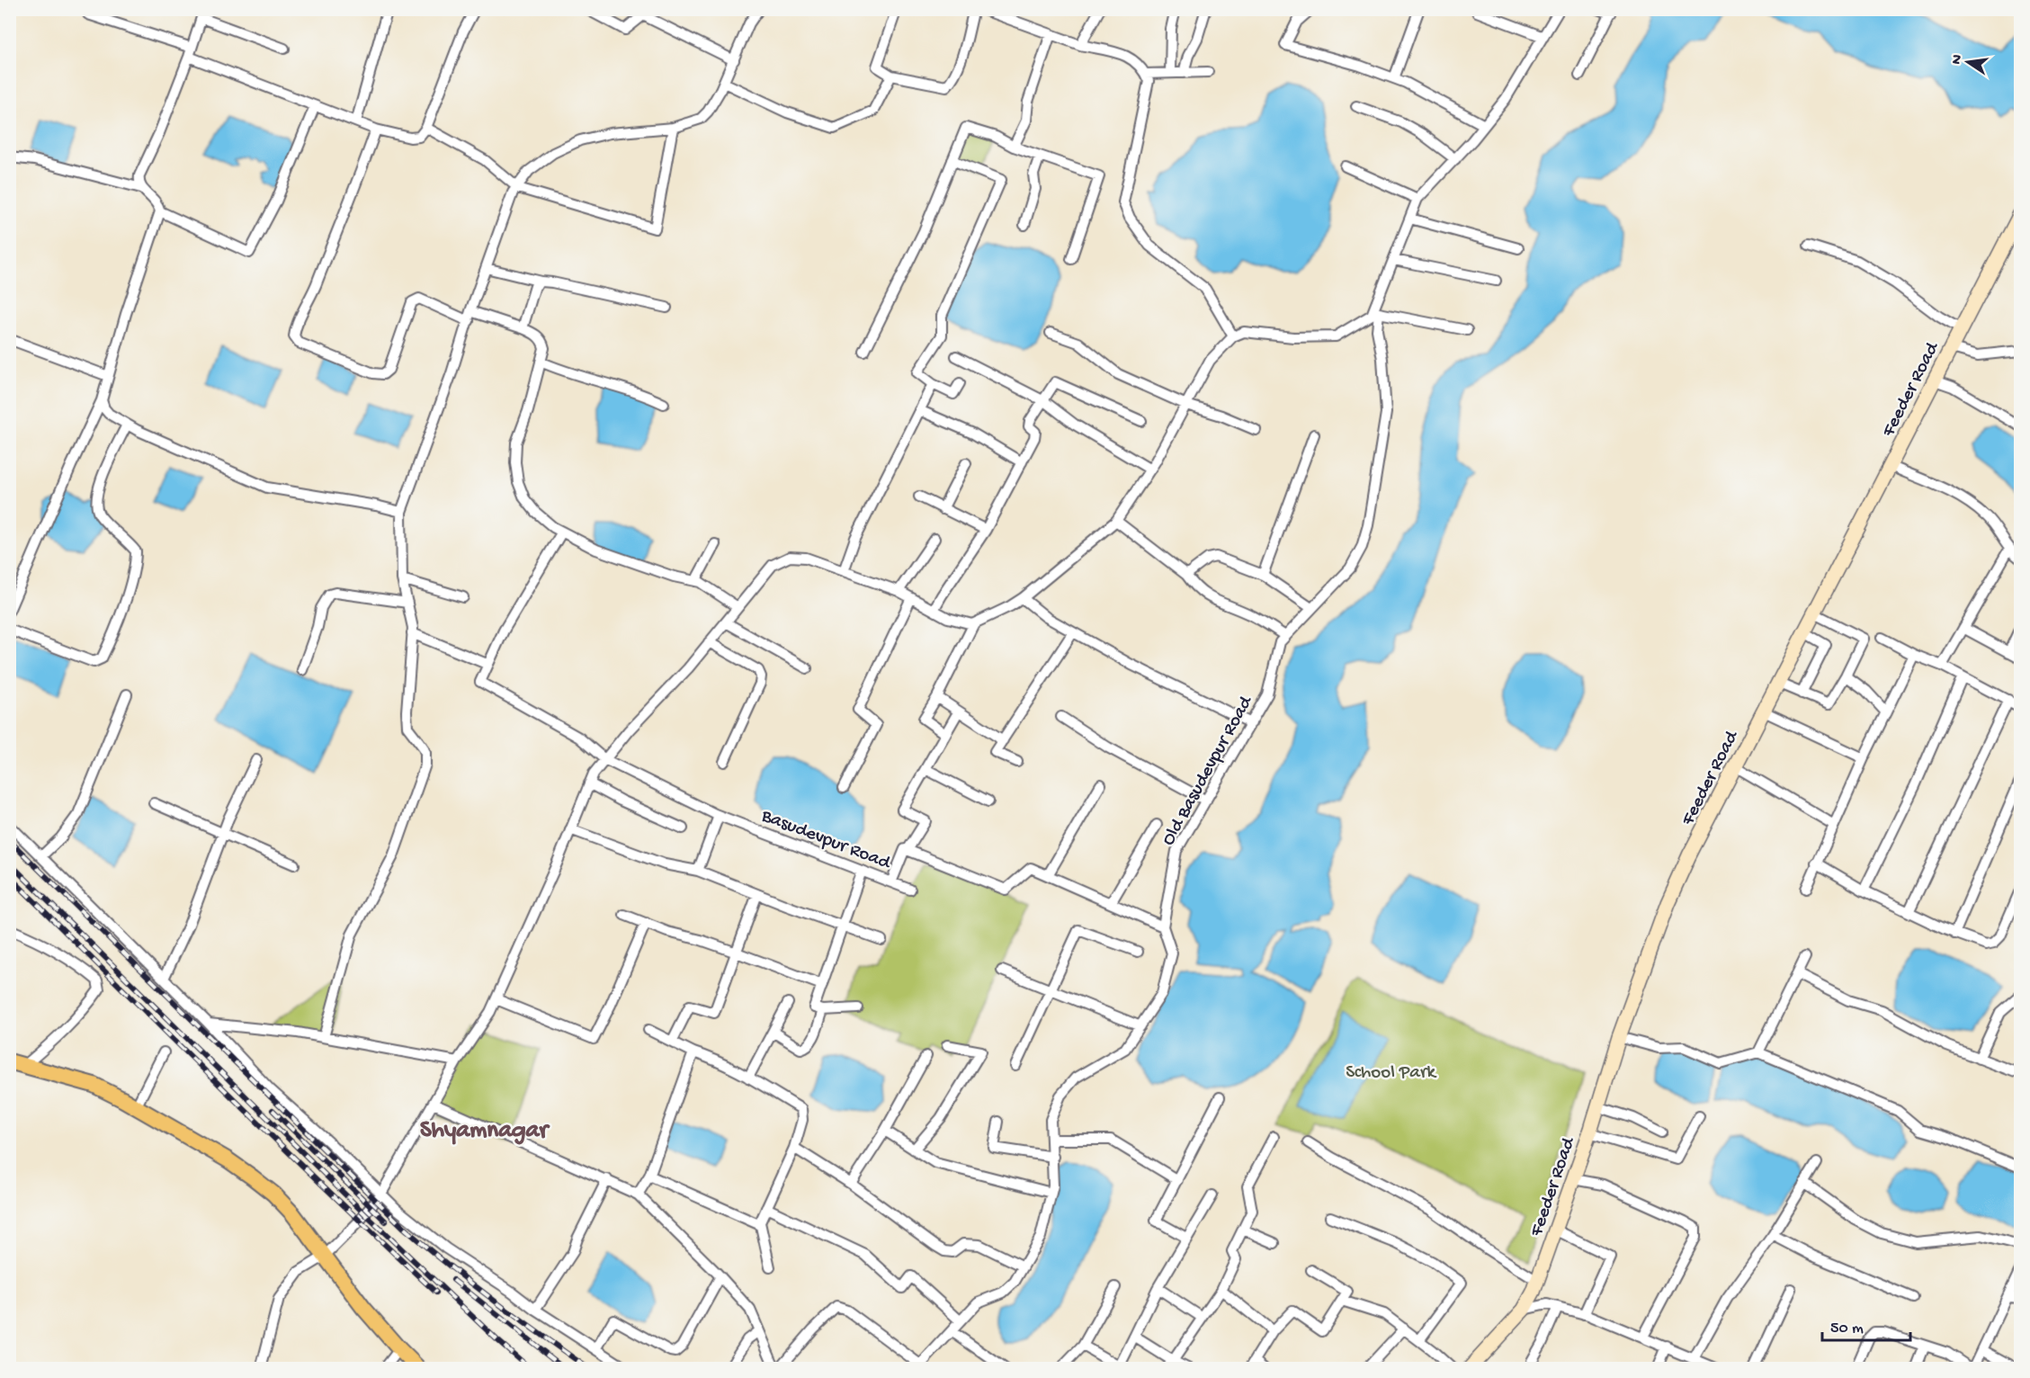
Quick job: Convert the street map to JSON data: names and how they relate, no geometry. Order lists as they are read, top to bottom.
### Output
{
  "streets": {
    "street": ["Feeder Road", "Old Basudevpur Road", "Basudevpur Road"]
  },
  "crossings": [
    ["Old Basudevpur Road", "Basudevpur Road"]
  ],
  "districts": ["Shyamnagar"],
  "parks": ["School Park"],
  "scale_bar": "50 m",
  "north": "left"
}
